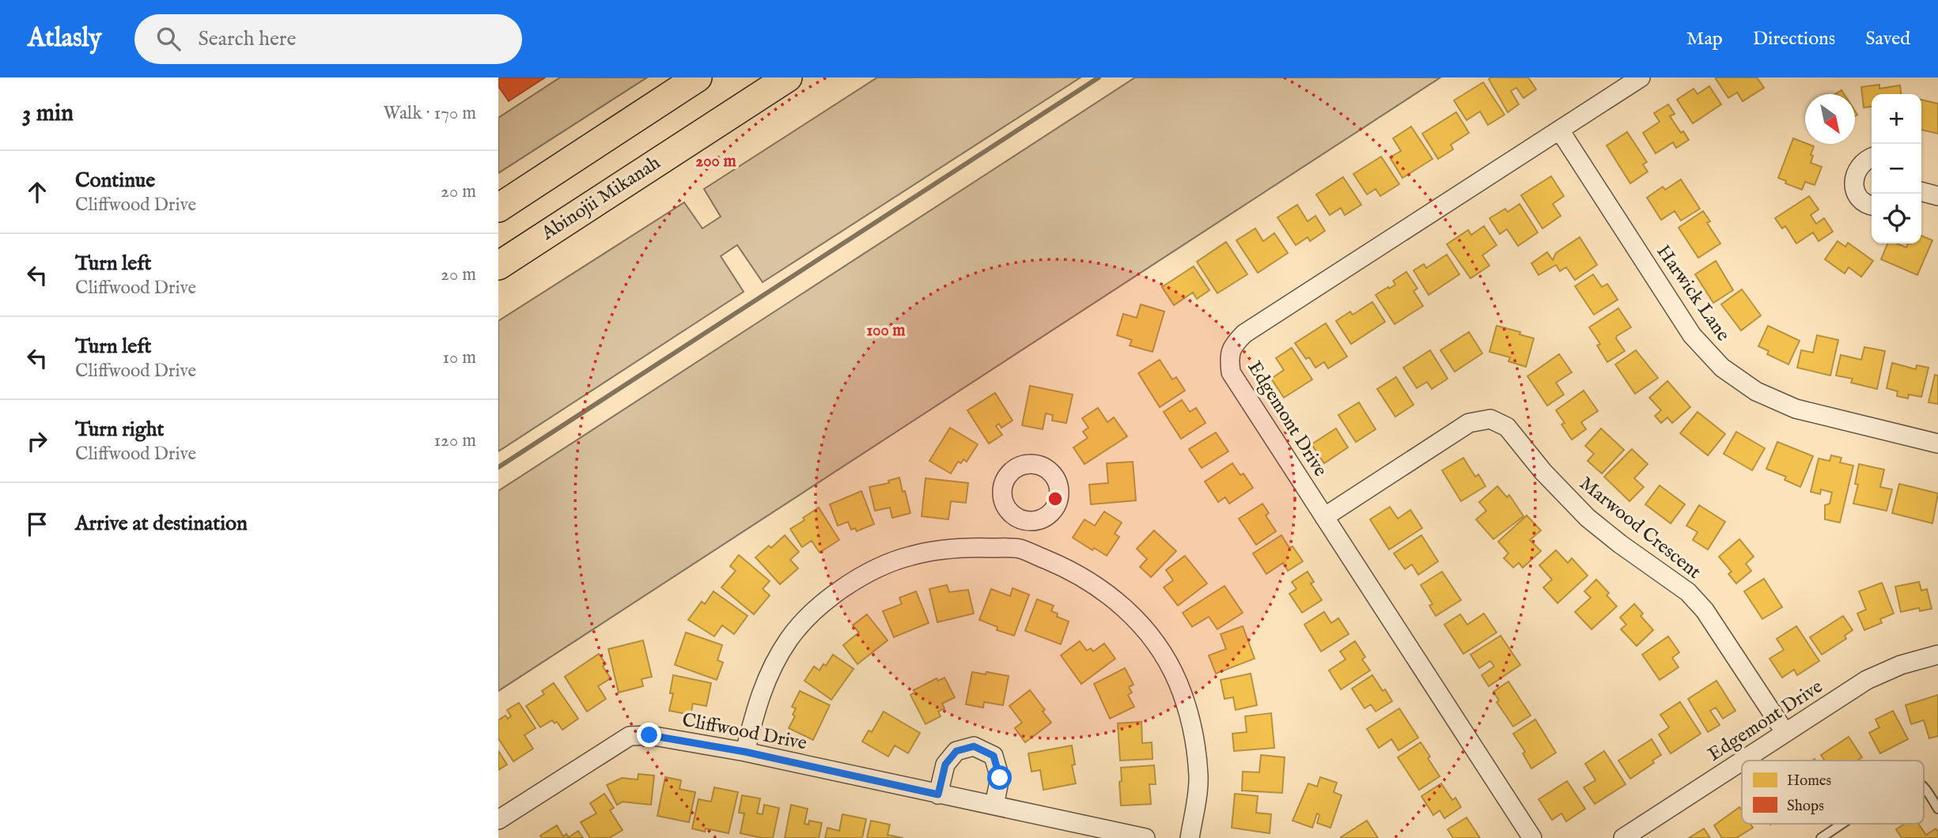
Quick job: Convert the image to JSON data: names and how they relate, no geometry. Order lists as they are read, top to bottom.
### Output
{
  "streets": {
    "main road": ["Abinojii Mikanah"],
    "street": [
      "Harwick Lane",
      "Edgemont Drive",
      "Marwood Crescent",
      "Cliffwood Drive"
    ]
  },
  "crossings": [
    ["Harwick Lane", "Edgemont Drive"],
    ["Edgemont Drive", "Marwood Crescent"]
  ],
  "legend": ["Homes", "Shops"],
  "north": "bottom right",
  "page": {
    "header": "Atlasly",
    "search": "Search here",
    "nav": ["Map", "Directions", "Saved"],
    "heading": ["3 min", "Walk · 170 m"],
    "map_buttons": ["+", "−"],
    "list": [
      ["Continue", "Cliffwood Drive", "20 m"],
      ["Turn left", "Cliffwood Drive", "20 m"],
      ["Turn left", "Cliffwood Drive", "10 m"],
      ["Turn right", "Cliffwood Drive", "120 m"],
      "Arrive at destination"
    ]
  },
  "rings": ["200 m", "100 m"]
}
